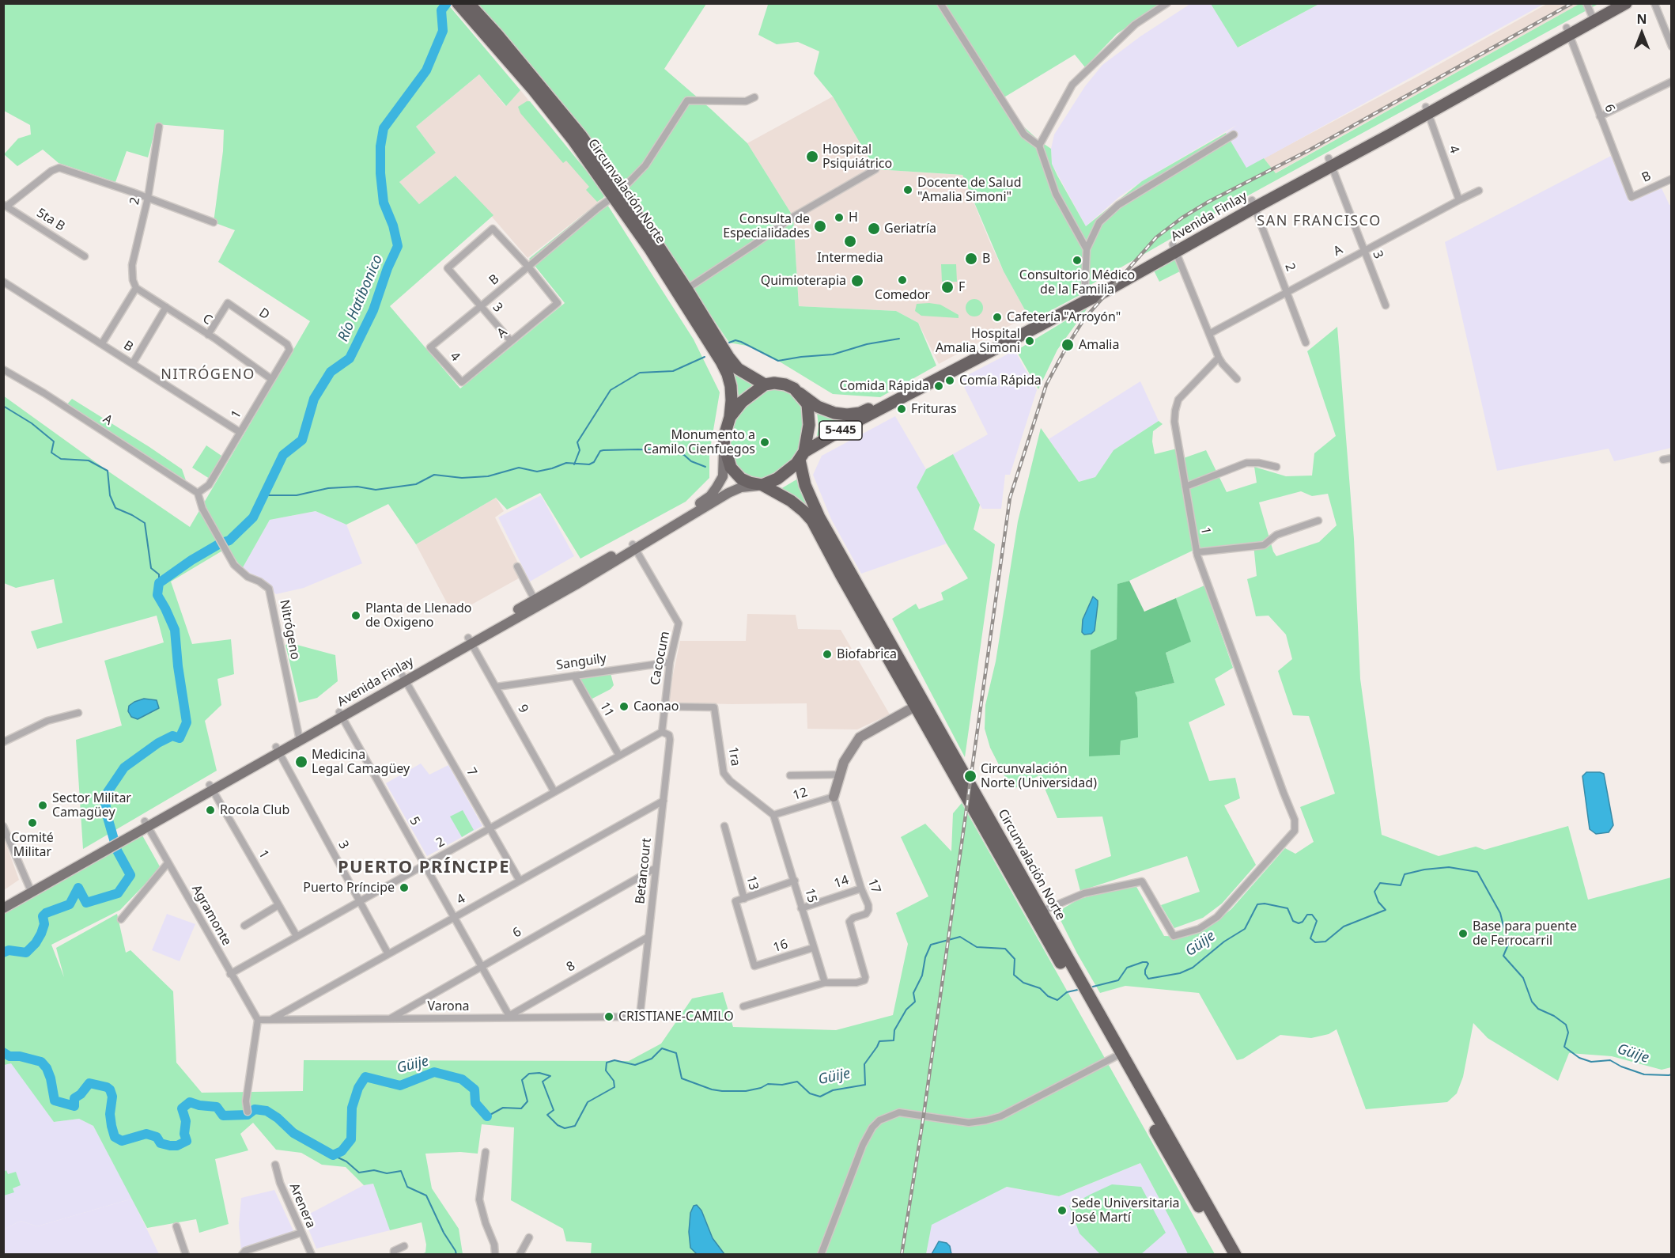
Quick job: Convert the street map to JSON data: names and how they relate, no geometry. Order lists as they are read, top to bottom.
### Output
{
  "streets": {
    "highway": ["Circunvalación Norte", "Avenida Finlay", "5-445"],
    "street": [
      "6",
      "4",
      "B",
      "2",
      "5ta B",
      "A",
      "3",
      "D",
      "C",
      "1",
      "Nitrógeno",
      "Cacocum",
      "Sanguily",
      "9",
      "11",
      "1ra",
      "7",
      "12",
      "5",
      "Betancourt",
      "14",
      "13",
      "17",
      "15",
      "Agramonte",
      "16",
      "8",
      "Varona",
      "Arenera"
    ]
  },
  "crossings": [
    ["6", "B"],
    ["6", "Avenida Finlay"],
    ["6", "5"],
    ["6", "Betancourt"],
    ["6", "Varona"],
    ["4", "B"],
    ["4", "Avenida Finlay"],
    ["4", "A"],
    ["4", "3"],
    ["4", "7"],
    ["4", "5"],
    ["4", "Betancourt"],
    ["4", "Varona"],
    ["B", "Circunvalación Norte"],
    ["B", "A"],
    ["B", "3"],
    ["B", "1"],
    ["Circunvalación Norte", "Avenida Finlay"],
    ["Circunvalación Norte", "1"],
    ["Circunvalación Norte", "5-445"],
    ["2", "Avenida Finlay"],
    ["2", "A"],
    ["2", "3"],
    ["2", "C"],
    ["2", "1"],
    ["2", "Cacocum"],
    ["2", "9"],
    ["2", "11"],
    ["2", "7"],
    ["2", "5"],
    ["2", "Betancourt"],
    ["2", "Agramonte"],
    ["Avenida Finlay", "3"],
    ["Avenida Finlay", "1"],
    ["Avenida Finlay", "5-445"],
    ["Avenida Finlay", "Nitrógeno"],
    ["Avenida Finlay", "Cacocum"],
    ["Avenida Finlay", "9"],
    ["Avenida Finlay", "7"],
    ["Avenida Finlay", "5"],
    ["Avenida Finlay", "Agramonte"],
    ["A", "3"],
    ["A", "1"],
    ["A", "Nitrógeno"],
    ["D", "C"],
    ["D", "1"],
    ["C", "1"],
    ["1", "Nitrógeno"],
    ["Cacocum", "Sanguily"],
    ["Cacocum", "1ra"],
    ["Cacocum", "Betancourt"],
    ["Sanguily", "9"],
    ["Sanguily", "11"],
    ["1ra", "12"],
    ["1ra", "15"],
    ["12", "17"],
    ["12", "15"],
    ["5", "8"],
    ["5", "Varona"],
    ["Betancourt", "8"],
    ["Betancourt", "Varona"],
    ["14", "17"],
    ["14", "15"],
    ["13", "16"],
    ["17", "15"],
    ["15", "16"],
    ["Agramonte", "Varona"],
    ["8", "Varona"]
  ],
  "districts": ["SAN FRANCISCO", "NITRÓGENO", "PUERTO PRÍNCIPE"],
  "water": ["Río Hatibonico", "Güije"],
  "places": [
    "Hospital Psiquiátrico",
    "Docente de Salud \"Amalia Simoni\"",
    "H",
    "Consulta de Especialidades",
    "Geriatría",
    "Intermedia",
    "B",
    "Consultorio Médico de la Familia",
    "Comedor",
    "Quimioterapia",
    "F",
    "Cafetería \"Arroyón\"",
    "Hospital Amalia Simoni",
    "Amalia",
    "Comía Rápida",
    "Comida Rápida",
    "Frituras",
    "Monumento a Camilo Cienfuegos",
    "Planta de Llenado de Oxigeno",
    "Biofabrica",
    "Caonao",
    "Medicina Legal Camagüey",
    "Circunvalación Norte (Universidad)",
    "Sector Militar Camagüey",
    "Rocola Club",
    "Comité Militar",
    "Puerto Príncipe",
    "Base para puente de Ferrocarril",
    "CRISTIANE-CAMILO",
    "Sede Universitaria José Martí"
  ],
  "north": "top"
}
